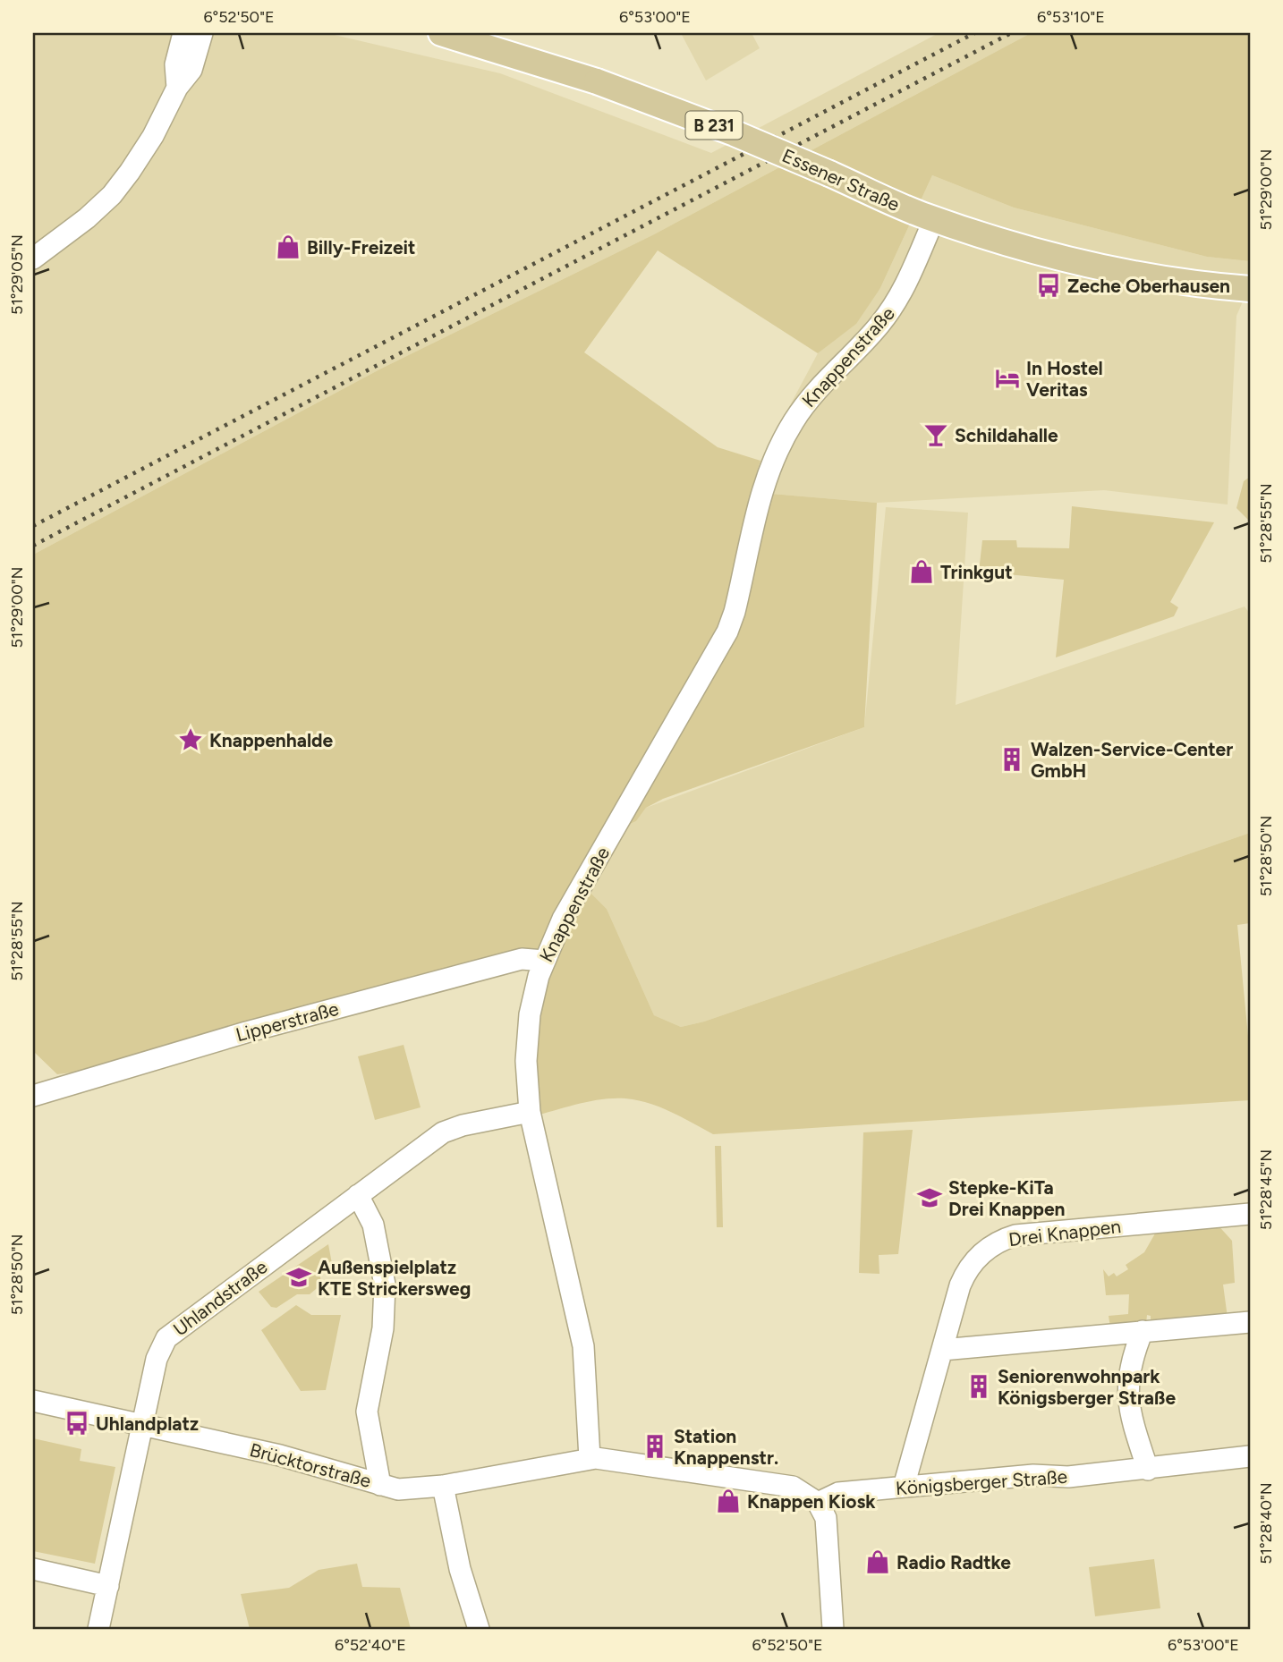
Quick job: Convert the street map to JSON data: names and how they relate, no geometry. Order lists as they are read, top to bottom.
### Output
{
  "streets": {
    "main road": ["B 231", "Essener Straße"],
    "street": [
      "Knappenstraße",
      "Lipperstraße",
      "Drei Knappen",
      "Uhlandstraße",
      "Brücktorstraße",
      "Königsberger Straße"
    ]
  },
  "crossings": [
    ["Essener Straße", "Knappenstraße"],
    ["Knappenstraße", "Lipperstraße"],
    ["Knappenstraße", "Uhlandstraße"],
    ["Knappenstraße", "Brücktorstraße"],
    ["Drei Knappen", "Königsberger Straße"],
    ["Uhlandstraße", "Brücktorstraße"]
  ],
  "places": {
    "shop": [
      "Billy-Freizeit",
      "Trinkgut",
      "Knappen Kiosk",
      "Radio Radtke"
    ],
    "bus stop": ["Zeche Oberhausen", "Uhlandplatz"],
    "hotel": ["In Hostel Veritas"],
    "bar": ["Schildahalle"],
    "place": ["Knappenhalde"],
    "building": ["Walzen-Service-Center GmbH", "Seniorenwohnpark Königsberger Straße", "Station Knappenstr."],
    "school or university": ["Stepke-KiTa Drei Knappen", "Außenspielplatz KTE Strickersweg"]
  },
  "coordinates": [
    "6°52'50\"E",
    "6°53'00\"E",
    "6°53'10\"E",
    "51°29'00\"N",
    "51°29'05\"N",
    "51°28'55\"N",
    "51°28'50\"N",
    "51°28'45\"N",
    "51°28'40\"N",
    "6°52'40\"E"
  ]
}
